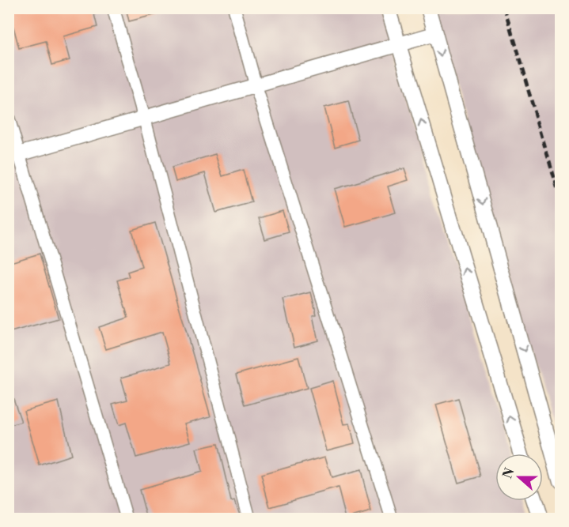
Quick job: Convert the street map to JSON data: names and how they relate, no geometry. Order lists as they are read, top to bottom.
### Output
{
  "north": "left"
}
